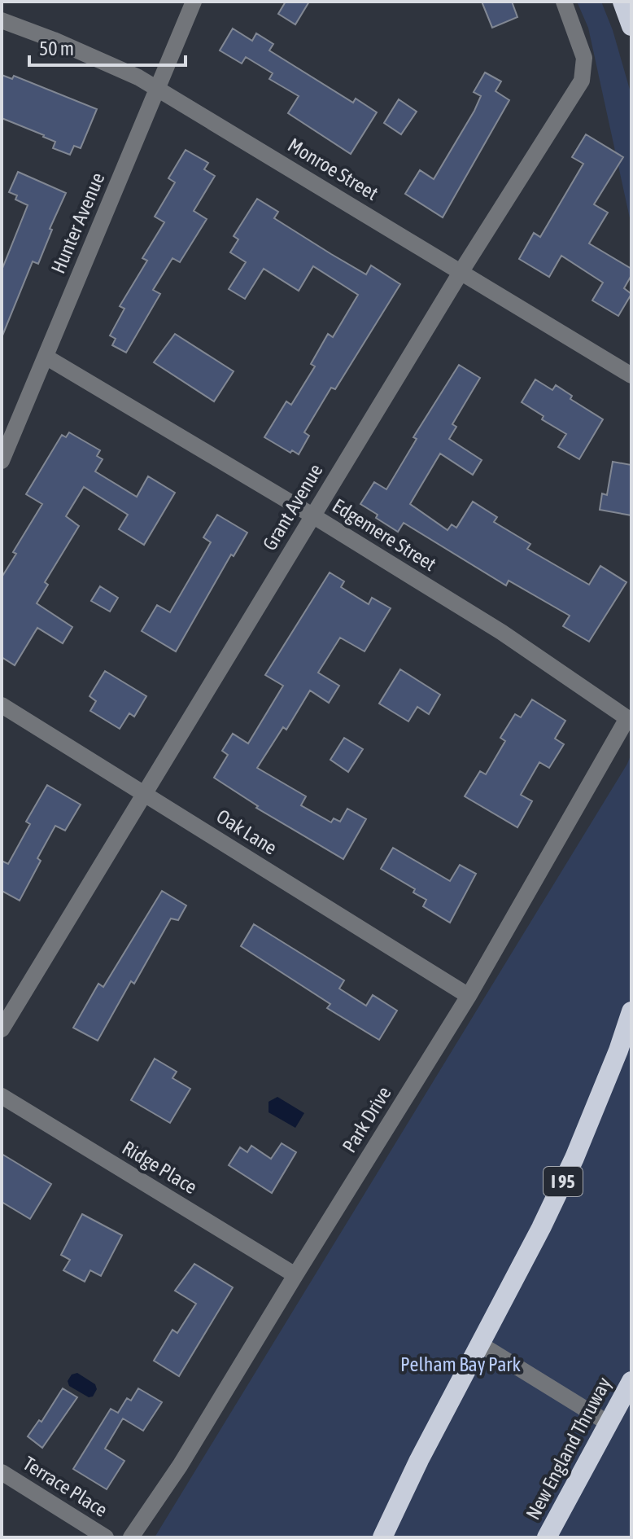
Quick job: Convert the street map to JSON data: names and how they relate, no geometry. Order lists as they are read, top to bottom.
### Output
{
  "streets": {
    "highway": ["I 95", "New England Thruway"],
    "street": [
      "Monroe Street",
      "Hunter Avenue",
      "Grant Avenue",
      "Edgemere Street",
      "Oak Lane",
      "Park Drive",
      "Ridge Place",
      "Terrace Place"
    ]
  },
  "crossings": [
    ["Monroe Street", "Hunter Avenue"],
    ["Monroe Street", "Grant Avenue"],
    ["Hunter Avenue", "Edgemere Street"],
    ["Grant Avenue", "Edgemere Street"],
    ["Grant Avenue", "Oak Lane"],
    ["Edgemere Street", "Park Drive"],
    ["Oak Lane", "Park Drive"],
    ["Park Drive", "Ridge Place"]
  ],
  "parks": ["Pelham Bay Park"],
  "scale_bar": "50 m"
}
